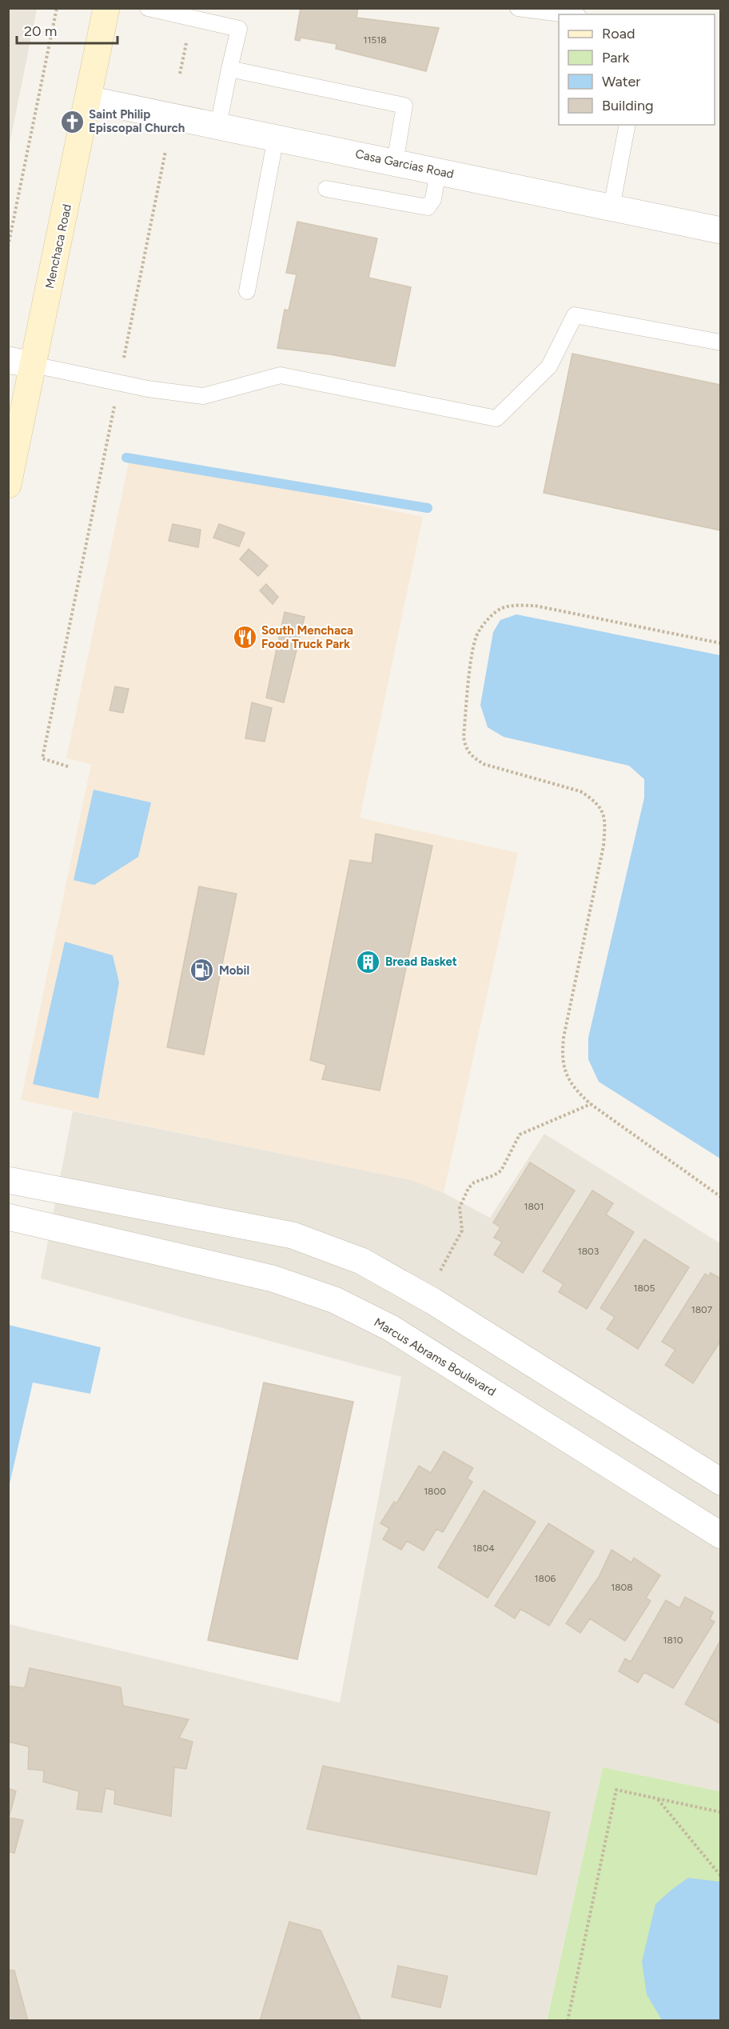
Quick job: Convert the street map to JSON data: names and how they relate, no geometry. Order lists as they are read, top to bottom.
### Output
{
  "streets": {
    "main road": ["Menchaca Road"],
    "street": ["Casa Garcias Road", "Marcus Abrams Boulevard"]
  },
  "crossings": [
    ["Casa Garcias Road", "Menchaca Road"]
  ],
  "places": {
    "church": ["Saint Philip Episcopal Church"],
    "restaurant": ["South Menchaca Food Truck Park"],
    "building": ["Bread Basket"],
    "fuel station": ["Mobil"]
  },
  "house_numbers": [
    "11518",
    "1801",
    "1803",
    "1805",
    "1807",
    "1800",
    "1804",
    "1806",
    "1808",
    "1810"
  ],
  "legend": [
    "Road",
    "Park",
    "Water",
    "Building"
  ],
  "scale_bar": "20 m"
}
